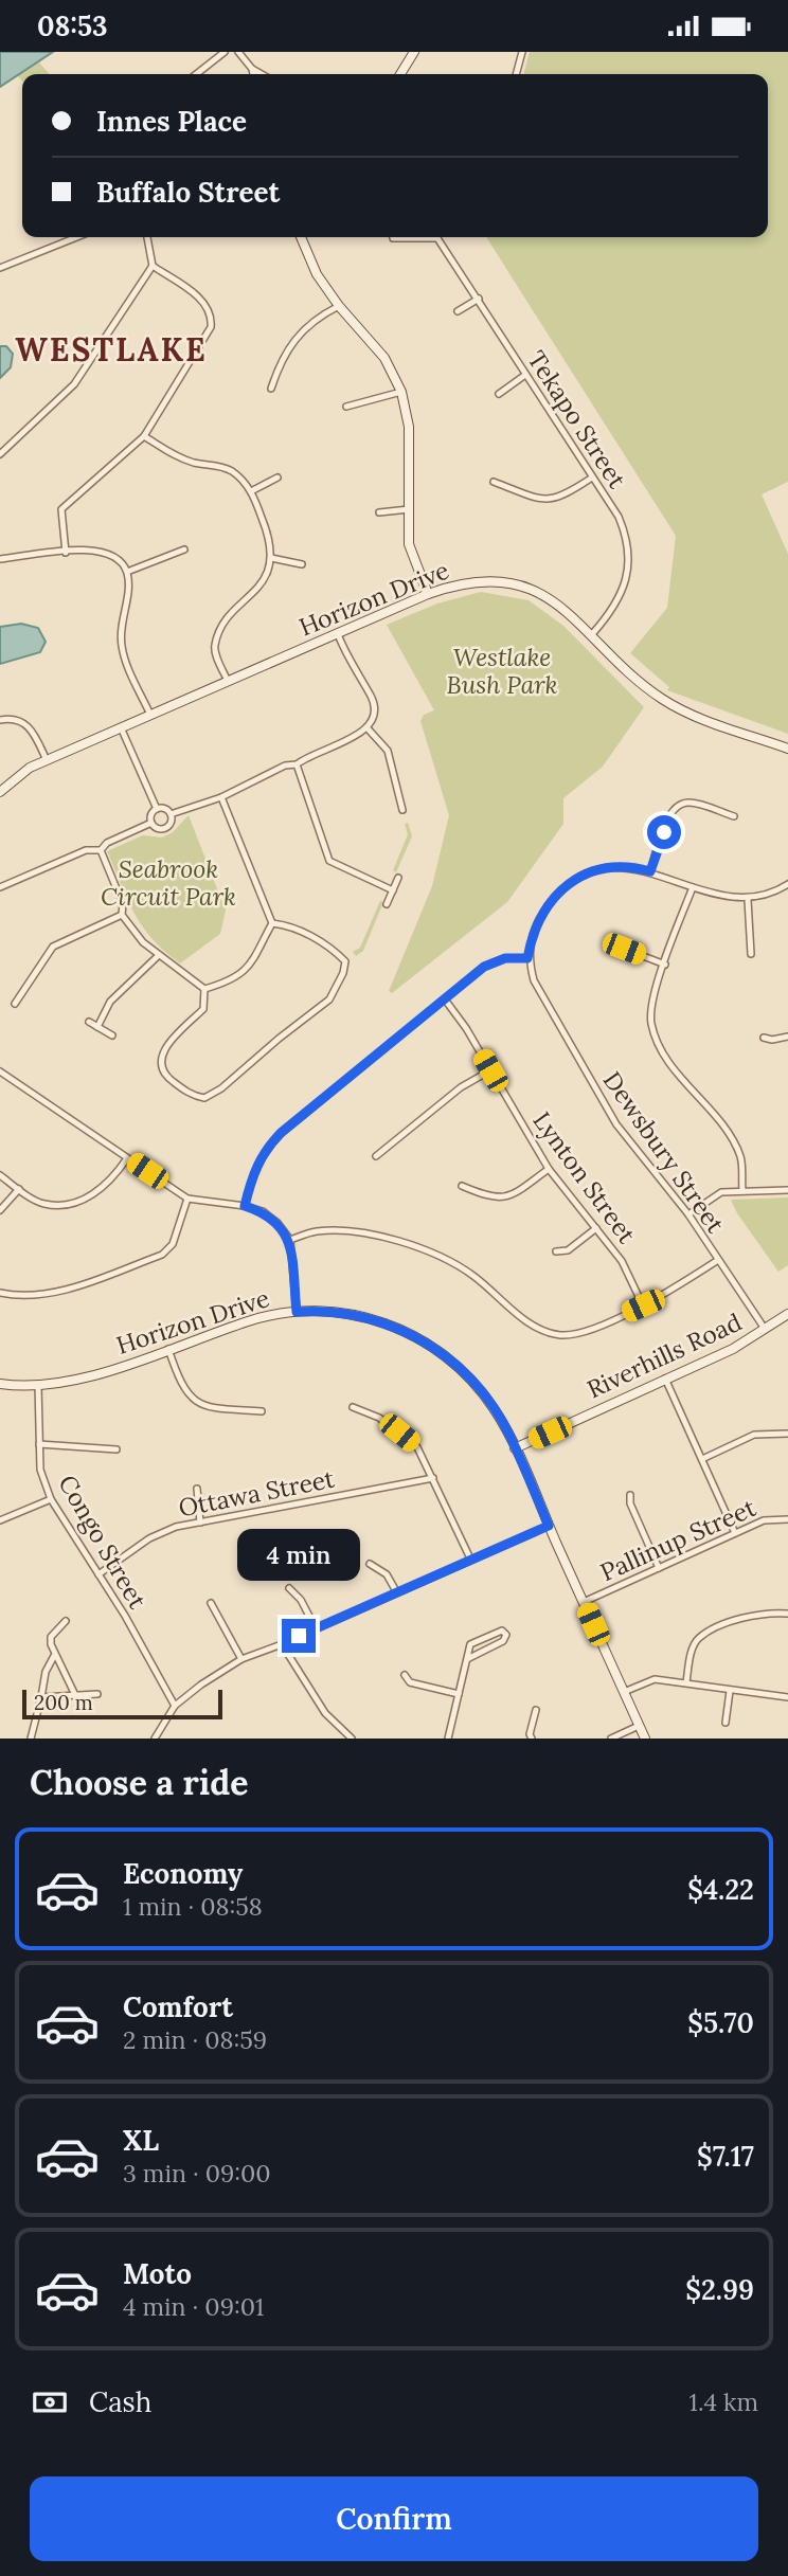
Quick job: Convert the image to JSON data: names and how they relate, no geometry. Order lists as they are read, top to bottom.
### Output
{
  "streets": {
    "street": [
      "Tekapo Street",
      "Horizon Drive",
      "Dewsbury Street",
      "Lynton Street",
      "Riverhills Road",
      "Ottawa Street",
      "Pallinup Street",
      "Congo Street"
    ]
  },
  "crossings": [
    ["Tekapo Street", "Horizon Drive"],
    ["Horizon Drive", "Riverhills Road"],
    ["Horizon Drive", "Pallinup Street"],
    ["Horizon Drive", "Congo Street"],
    ["Dewsbury Street", "Riverhills Road"],
    ["Ottawa Street", "Congo Street"]
  ],
  "districts": ["WESTLAKE"],
  "parks": ["Westlake Bush Park", "Seabrook Circuit Park"],
  "scale_bar": "200 m",
  "page": {
    "status": "08:53",
    "banner": ["Innes Place", "Buffalo Street"],
    "bubble": "4 min",
    "scale": "200 m",
    "heading": "Choose a ride",
    "list": [
      {
        "name": "Economy",
        "note": "1 min · 08:58",
        "value": "$4.22"
      },
      {
        "name": "Comfort",
        "note": "2 min · 08:59",
        "value": "$5.70"
      },
      {
        "name": "XL",
        "note": "3 min · 09:00",
        "value": "$7.17"
      },
      {
        "name": "Moto",
        "note": "4 min · 09:01",
        "value": "$2.99"
      }
    ],
    "pay": ["Cash", "1.4 km"],
    "buttons": "Confirm"
  }
}
